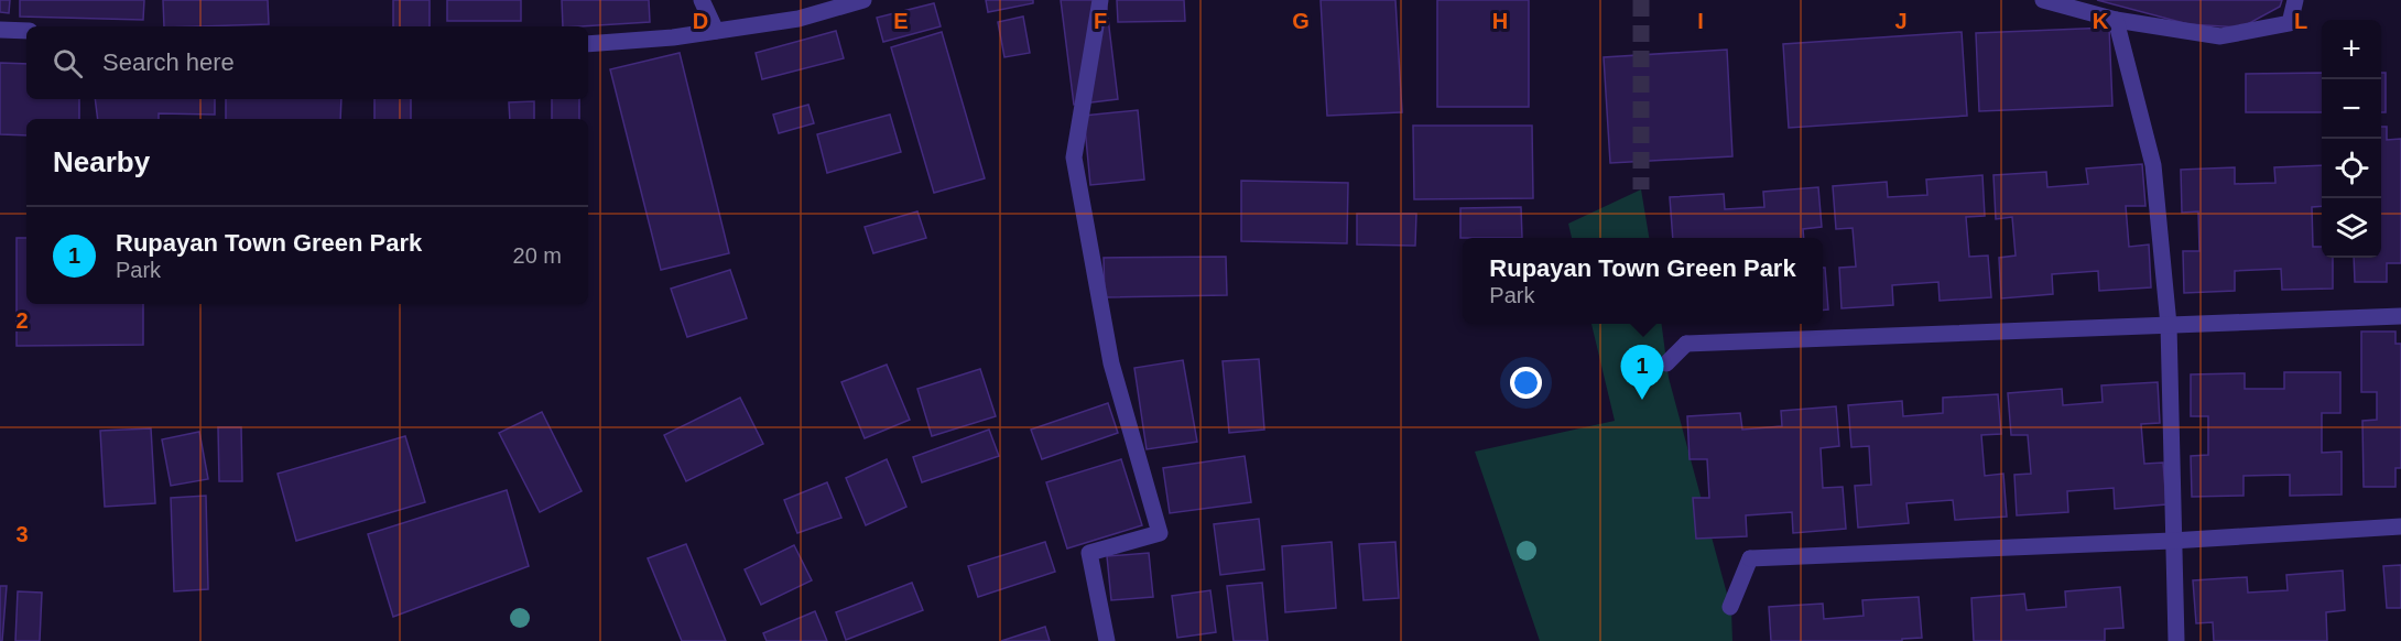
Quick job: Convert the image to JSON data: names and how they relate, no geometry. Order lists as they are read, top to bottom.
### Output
{
  "page": {
    "map_buttons": ["+", "−"],
    "search": "Search here",
    "heading": "Nearby",
    "list": [
      {
        "mark": "1",
        "name": "Rupayan Town Green Park",
        "note": "Park",
        "value": "20 m"
      }
    ],
    "popup": ["Rupayan Town Green Park", "Park"],
    "pins": "1"
  },
  "grid": {
    "columns": [
      "D",
      "E",
      "F",
      "G",
      "H",
      "I",
      "J",
      "K",
      "L"
    ],
    "rows": ["2", "3"]
  }
}
